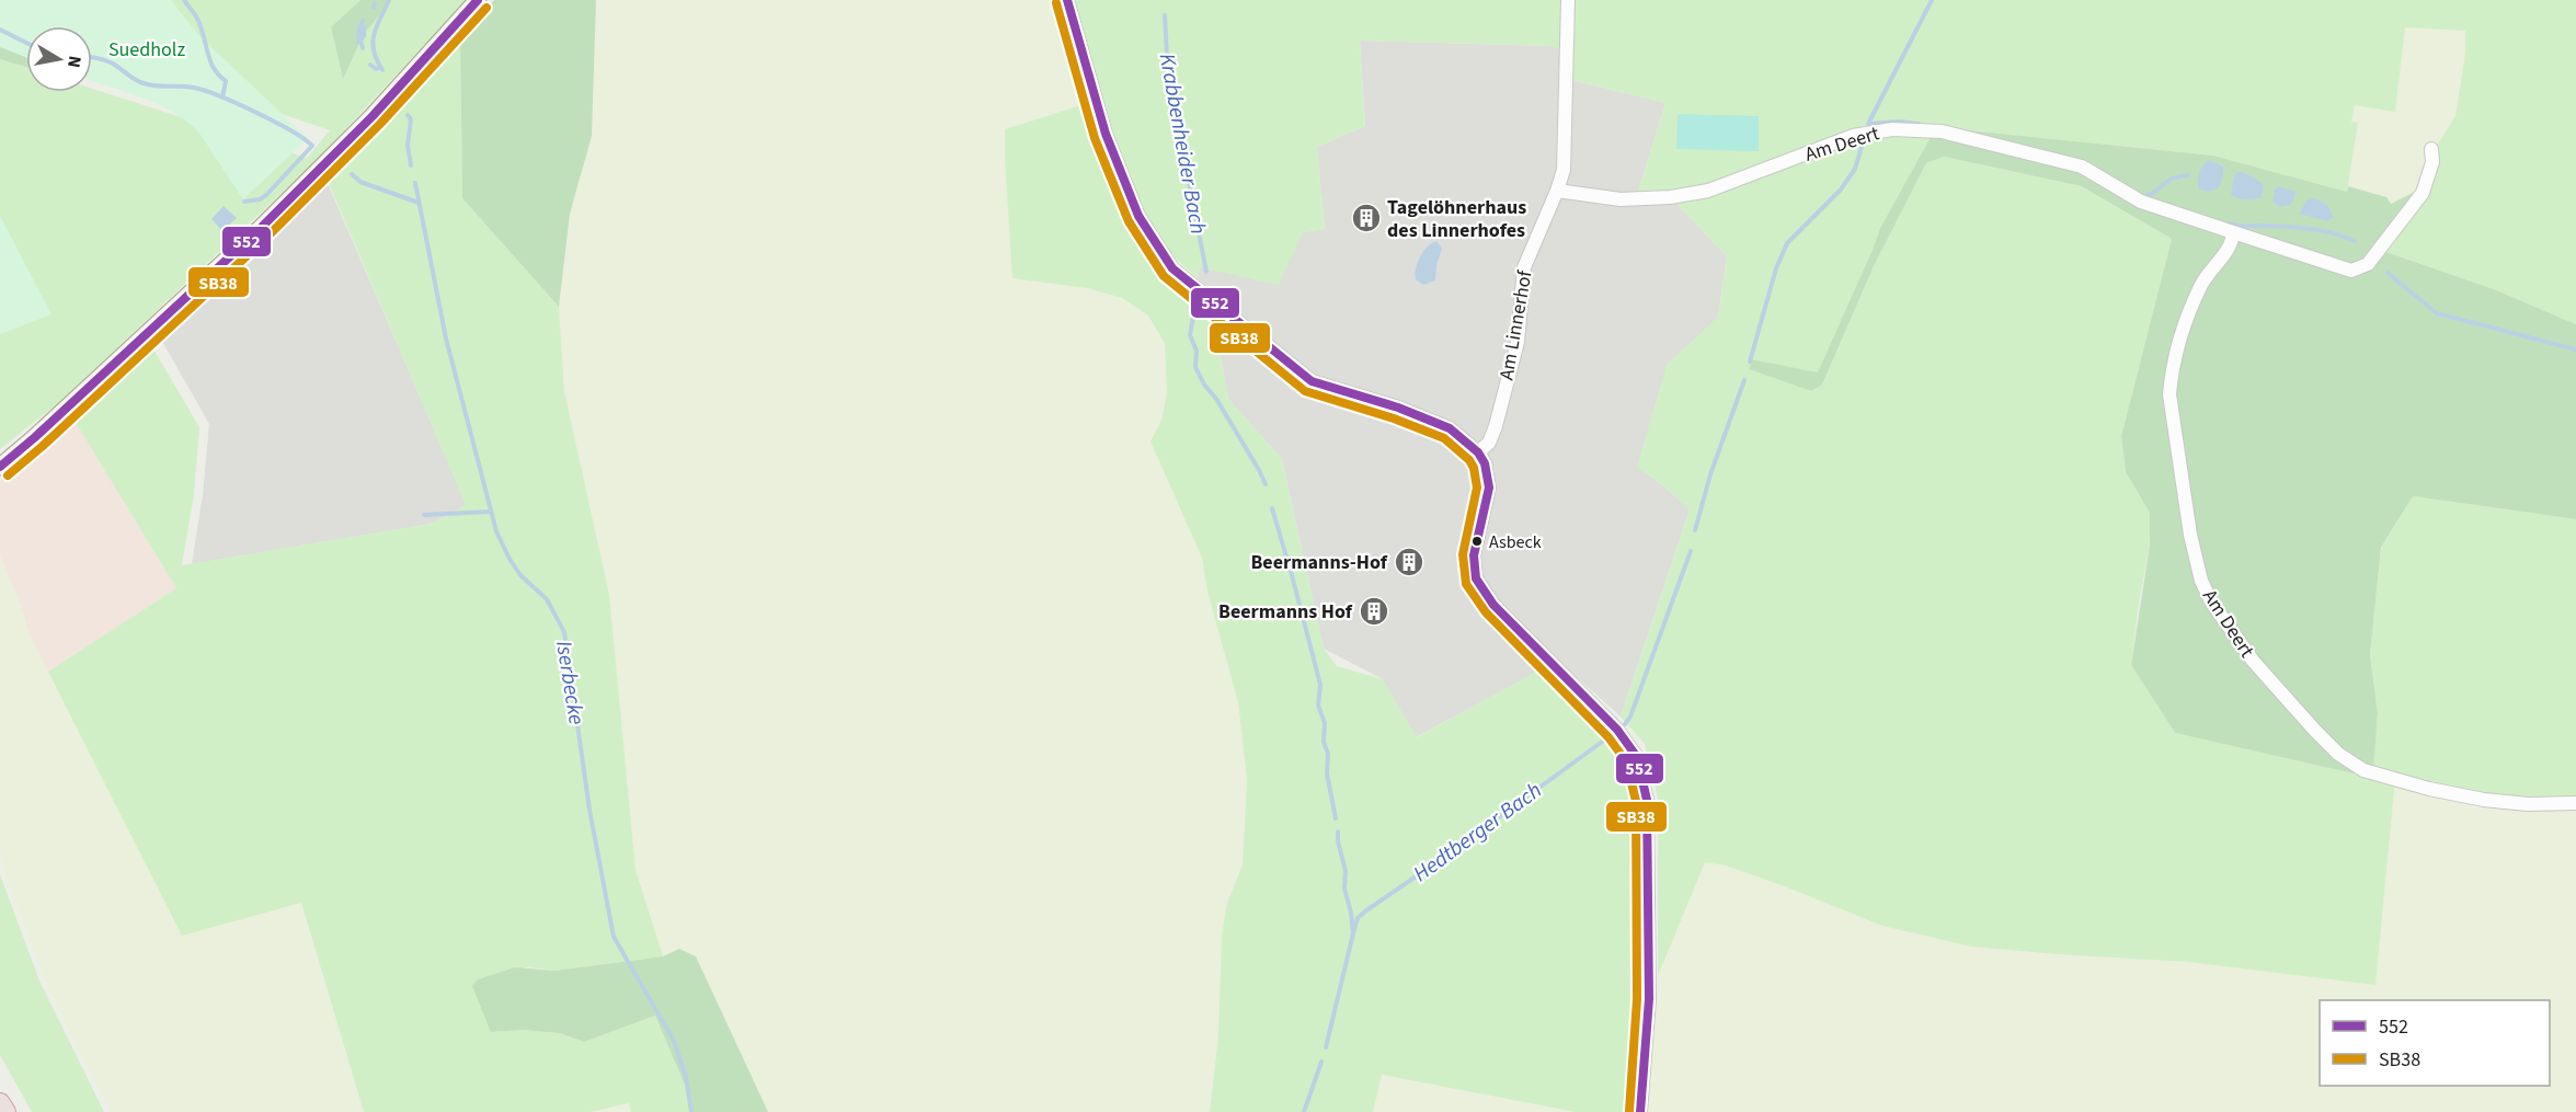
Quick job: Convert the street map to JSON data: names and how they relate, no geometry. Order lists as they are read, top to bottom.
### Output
{
  "streets": {
    "street": ["Am Deert", "Am Linnerhof"]
  },
  "crossings": [
    ["Am Deert", "Am Linnerhof"]
  ],
  "water": ["Krabbenheider Bach", "Iserbecke", "Hedtberger Bach"],
  "parks": ["Suedholz"],
  "places": {
    "building": ["Tagelöhnerhaus des Linnerhofes", "Beermanns-Hof", "Beermanns Hof"],
    "other": ["Asbeck"]
  },
  "lines": ["transit line 552", "transit line SB38"],
  "legend": ["552", "SB38"],
  "north": "right"
}
